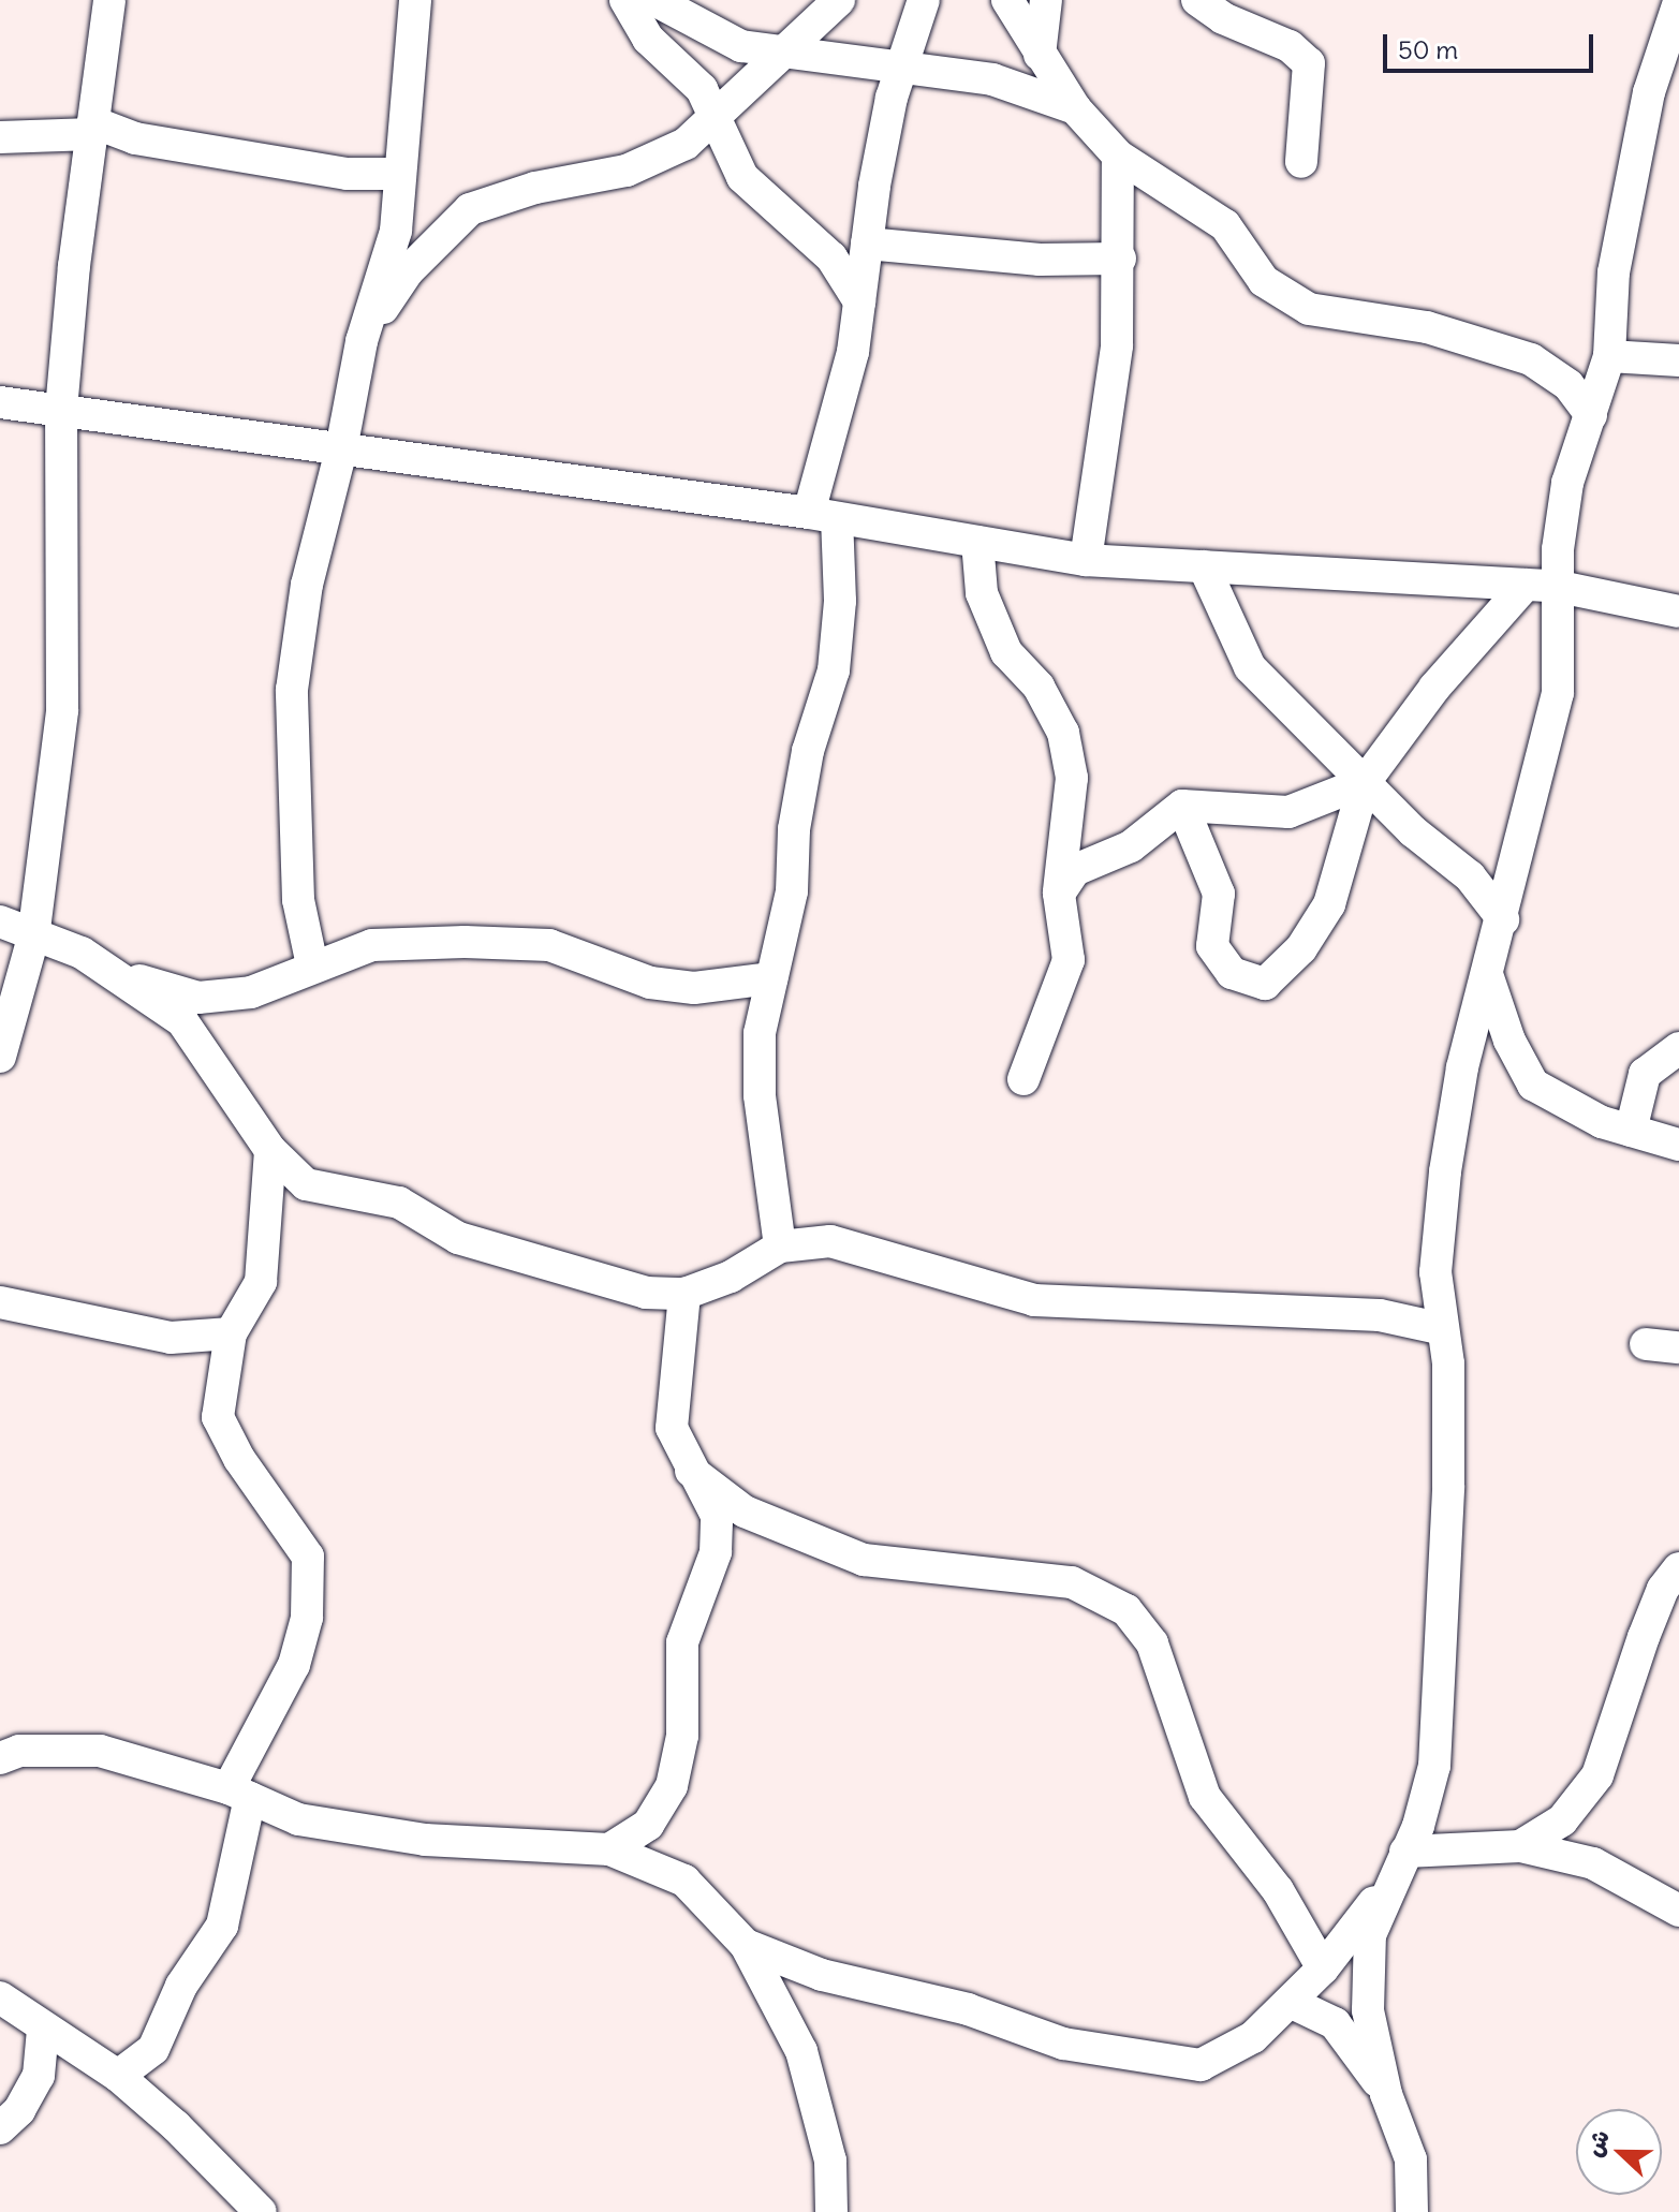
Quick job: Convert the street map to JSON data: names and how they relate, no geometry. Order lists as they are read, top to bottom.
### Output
{
  "scale_bar": "50 m",
  "north": "left"
}
